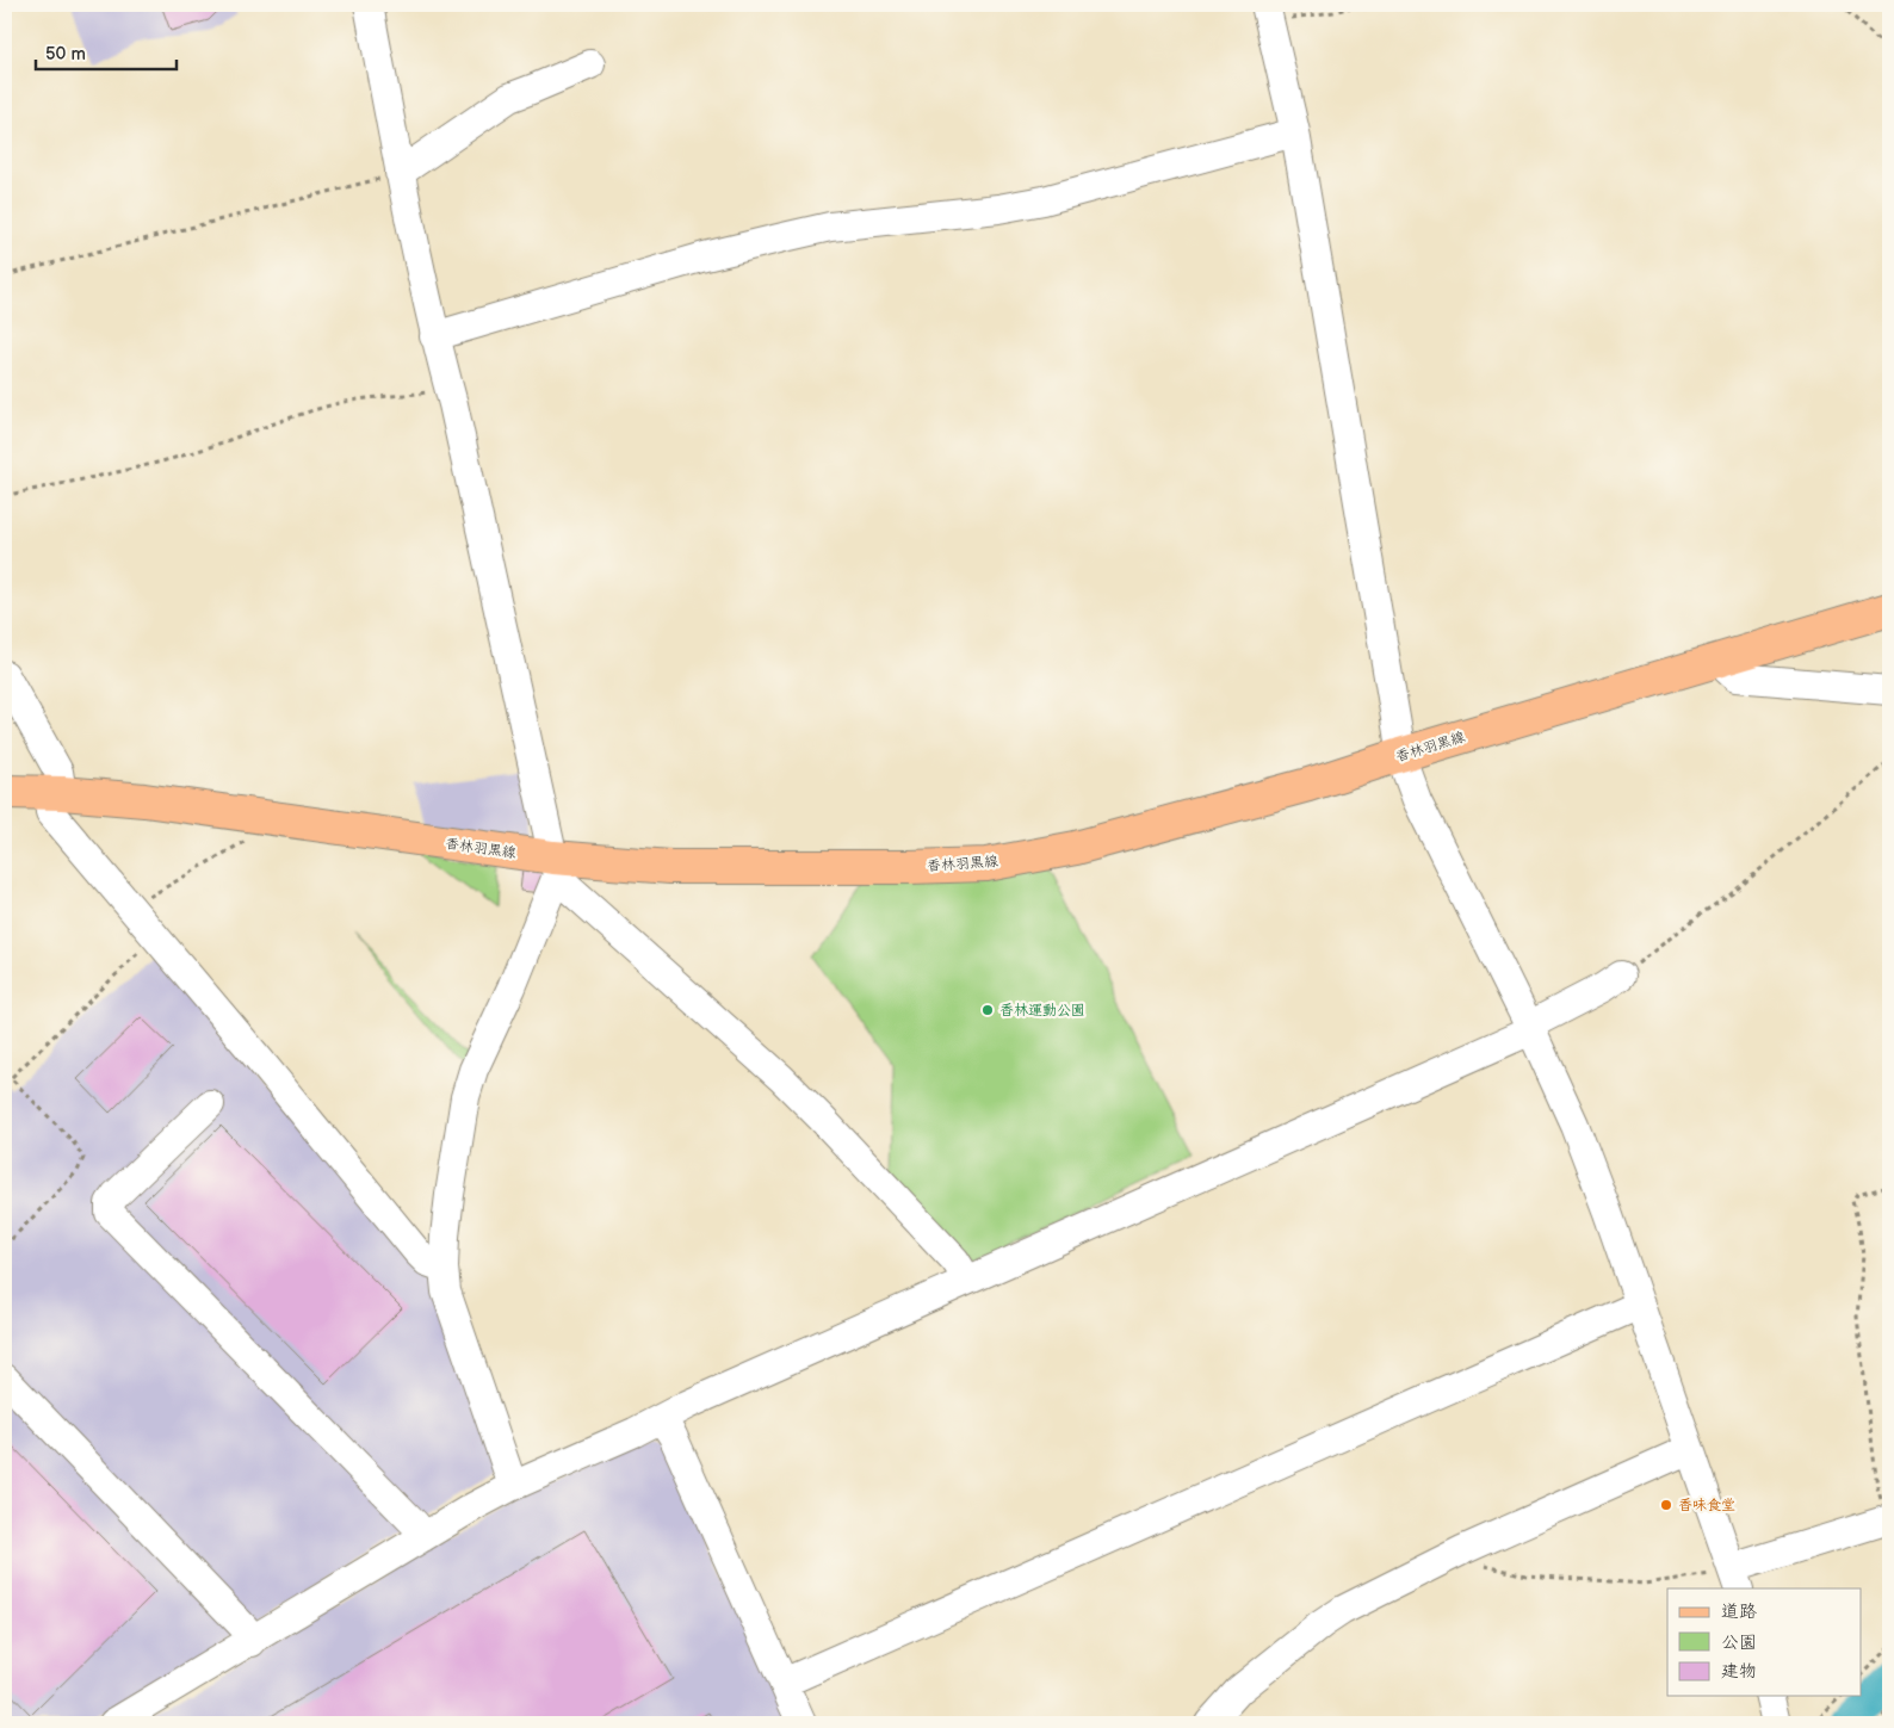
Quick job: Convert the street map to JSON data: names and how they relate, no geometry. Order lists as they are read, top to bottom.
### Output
{
  "streets": {
    "main road": ["香林羽黒線"]
  },
  "places": ["香林運動公園", "香味食堂"],
  "legend": ["道路", "公園", "建物"],
  "scale_bar": "50 m"
}
